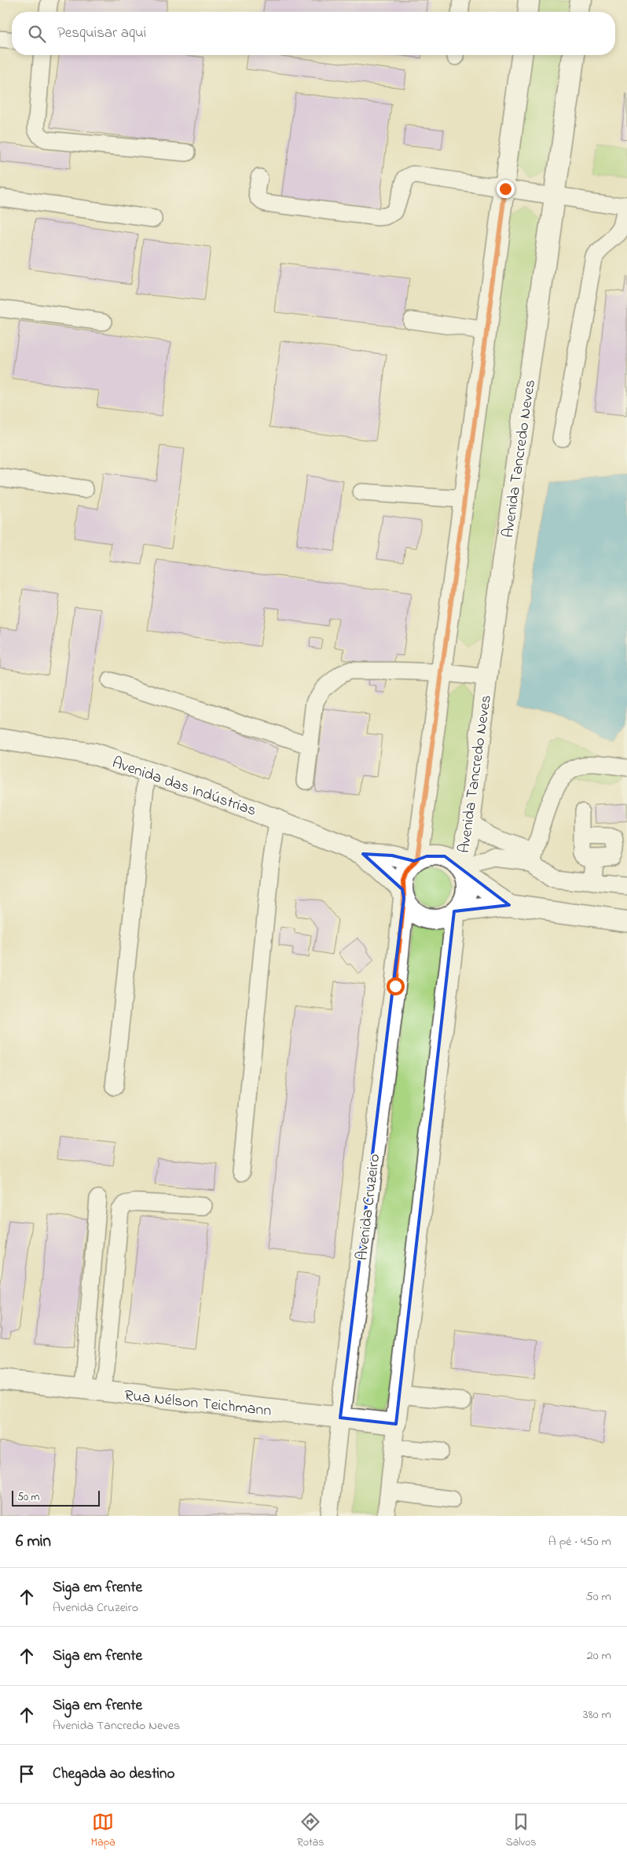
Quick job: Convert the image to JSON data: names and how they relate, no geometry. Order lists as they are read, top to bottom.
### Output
{
  "streets": {
    "main road": [
      "Avenida Tancredo Neves",
      "Avenida das Indústrias",
      "Avenida Cruzeiro",
      "Rua Nélson Teichmann"
    ]
  },
  "crossings": [
    ["Avenida Tancredo Neves", "Avenida Cruzeiro"],
    ["Avenida Cruzeiro", "Rua Nélson Teichmann"]
  ],
  "scale_bar": "50 m",
  "page": {
    "search": "Pesquisar aqui",
    "scale": "50 m",
    "heading": ["6 min", "A pé · 450 m"],
    "list": [
      ["Siga em frente", "Avenida Cruzeiro", "50 m"],
      ["Siga em frente", "20 m"],
      ["Siga em frente", "Avenida Tancredo Neves", "380 m"],
      "Chegada ao destino"
    ],
    "nav": ["Mapa", "Rotas", "Salvos"]
  }
}
